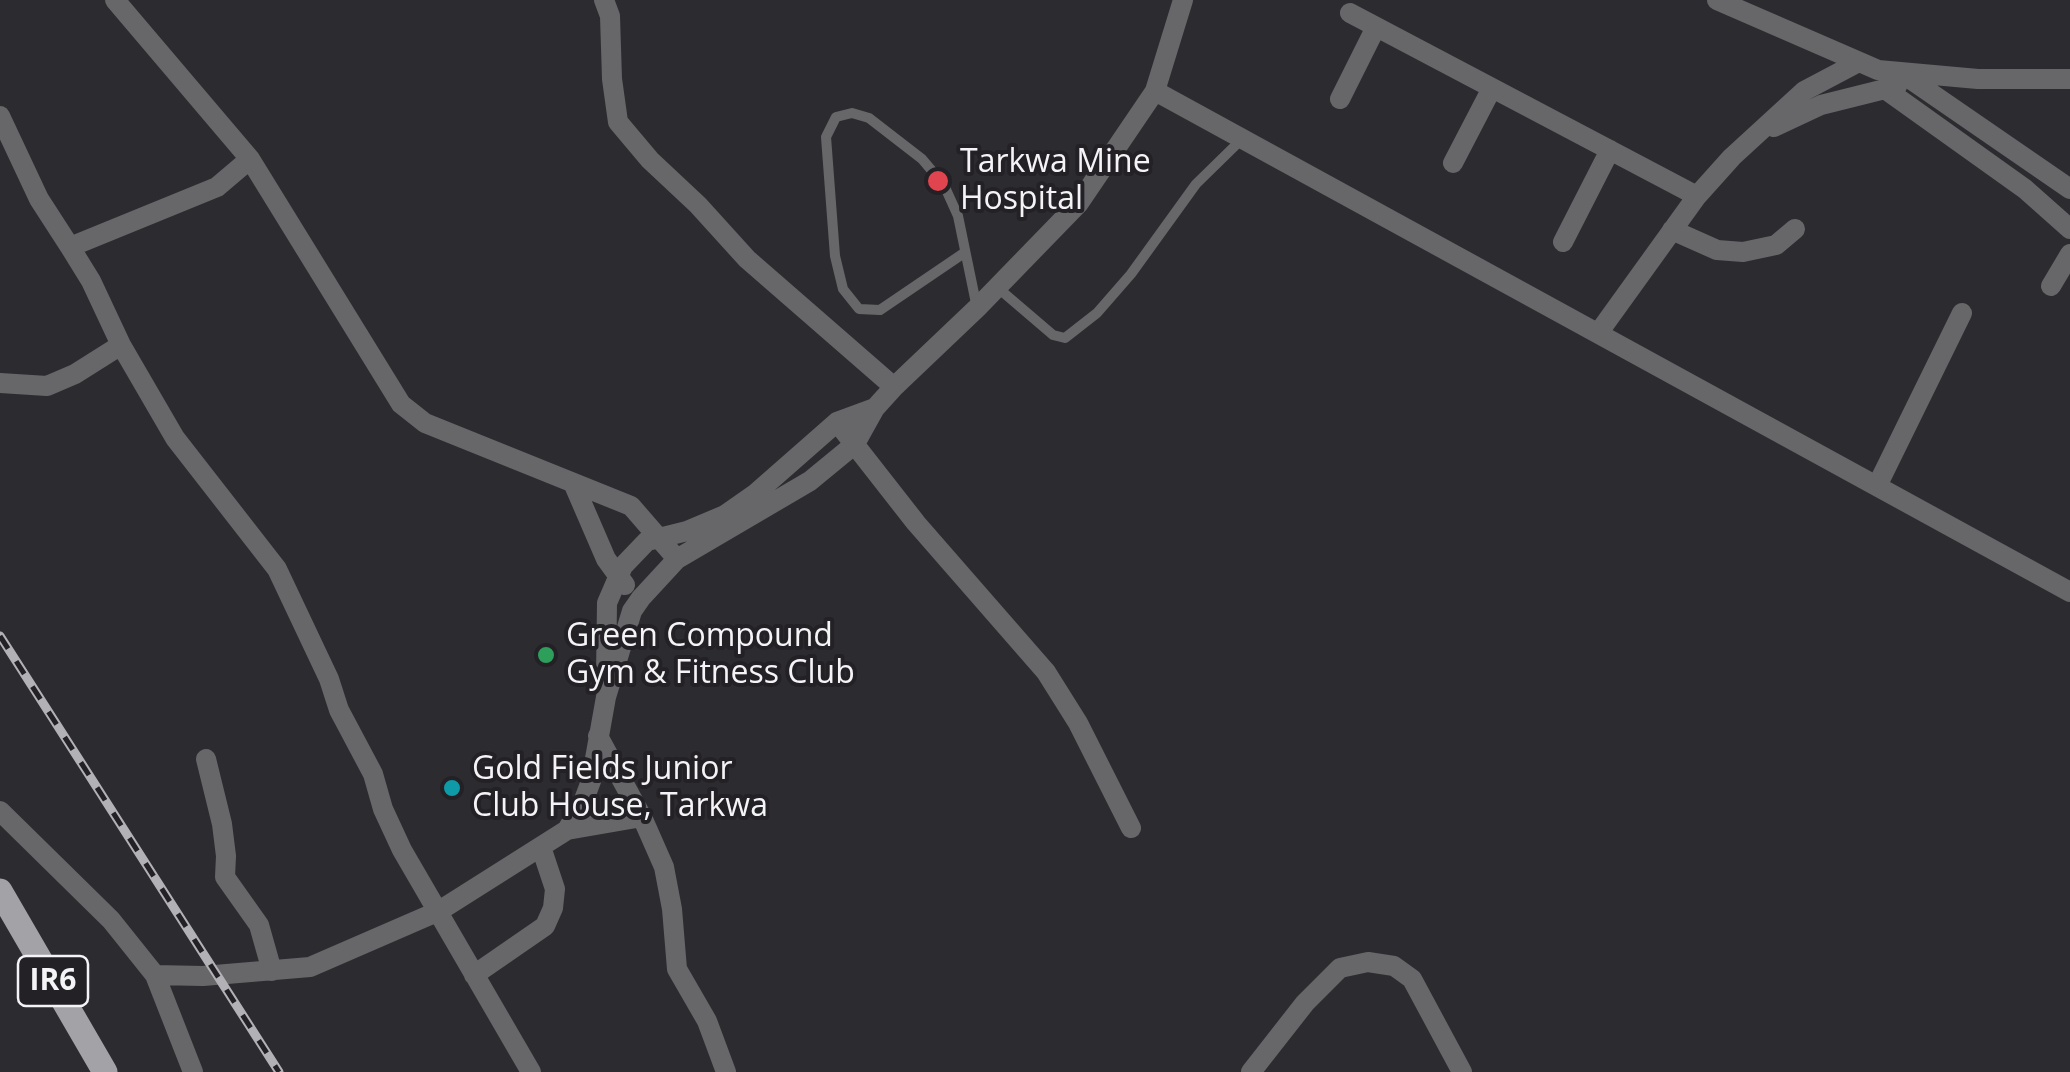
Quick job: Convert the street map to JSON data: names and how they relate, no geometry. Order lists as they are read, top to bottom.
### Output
{
  "streets": {
    "main road": ["IR6"]
  },
  "places": ["Tarkwa Mine Hospital", "Green Compound Gym & Fitness Club", "Gold Fields Junior Club House, Tarkwa"]
}
